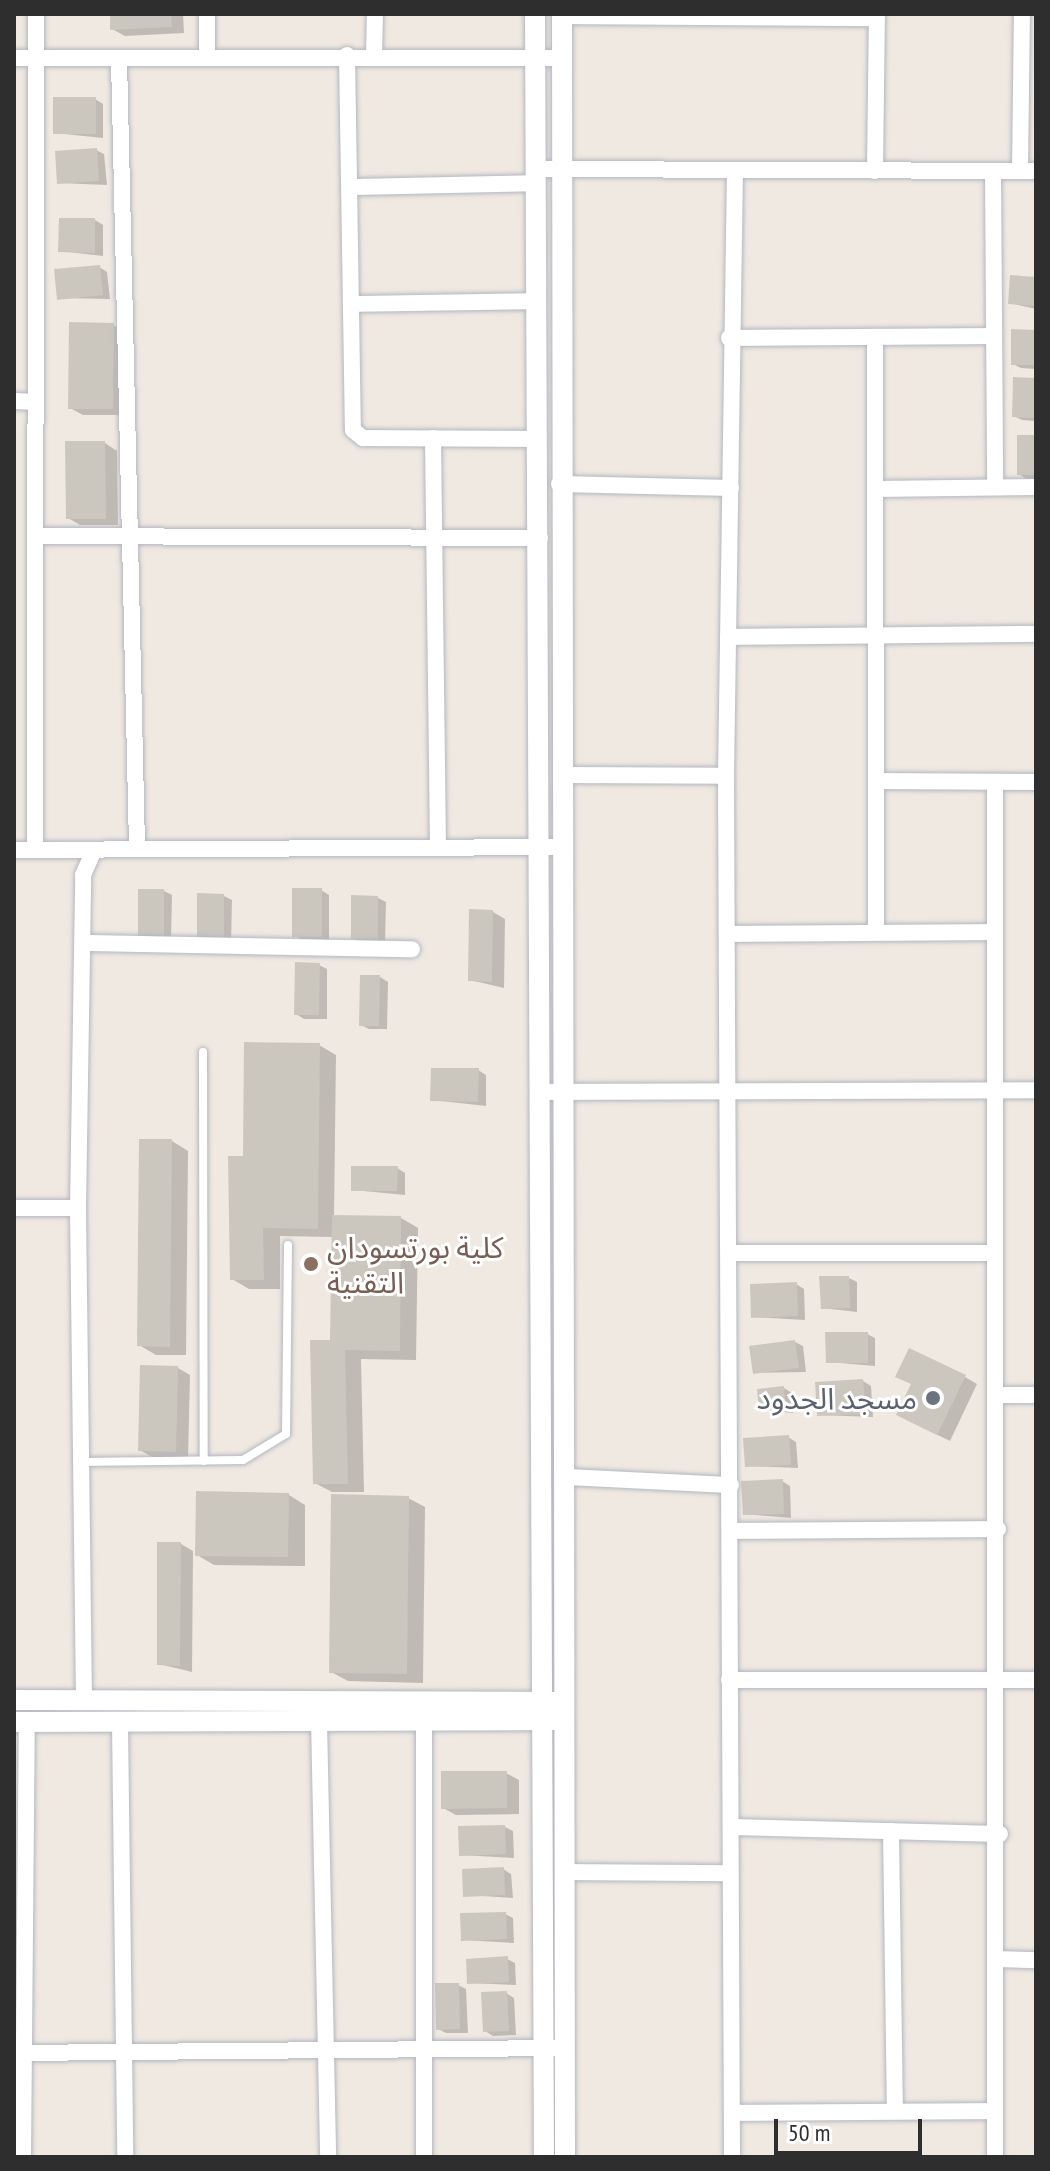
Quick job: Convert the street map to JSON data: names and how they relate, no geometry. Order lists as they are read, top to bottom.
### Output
{
  "places": ["كلية بورتسودان التقنية", "مسجد الجدود"],
  "scale_bar": "50 m"
}
